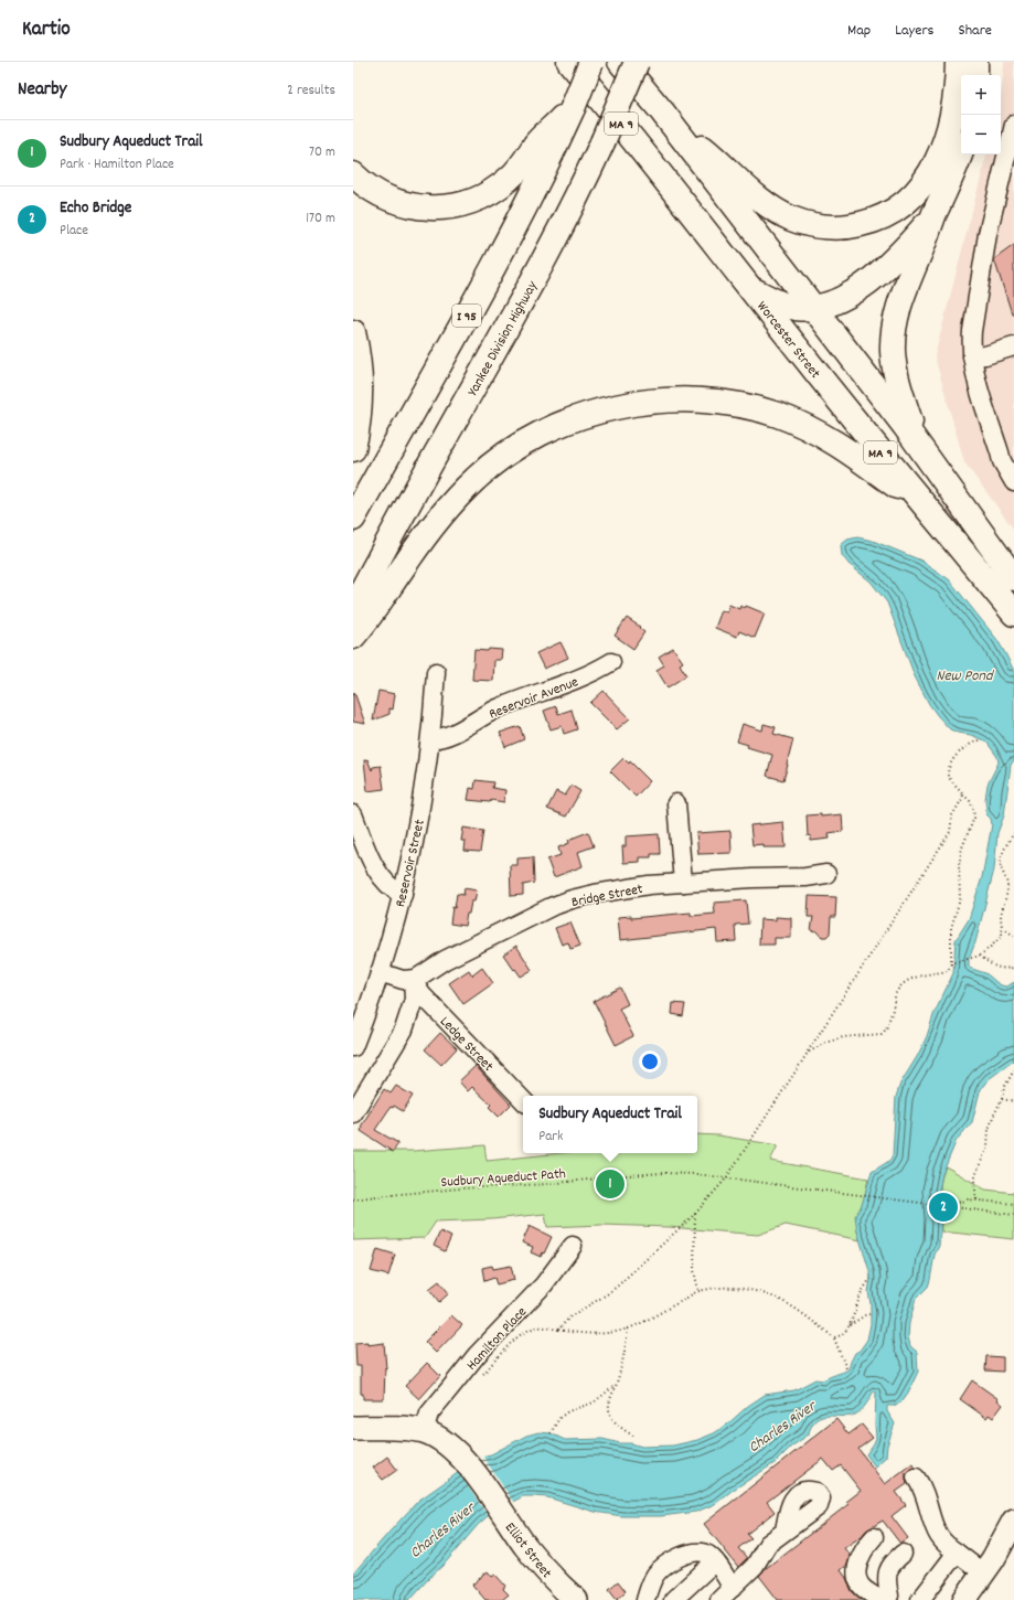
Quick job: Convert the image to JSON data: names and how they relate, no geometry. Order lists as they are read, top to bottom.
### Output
{
  "streets": {
    "highway": [
      "MA 9",
      "I 95",
      "Yankee Division Highway",
      "Worcester Street"
    ],
    "main road": ["Elliot Street"],
    "street": [
      "Reservoir Avenue",
      "Reservoir Street",
      "Bridge Street",
      "Ledge Street",
      "Hamilton Place"
    ],
    "path": ["Sudbury Aqueduct Path"]
  },
  "crossings": [
    ["Reservoir Avenue", "Reservoir Street"],
    ["Bridge Street", "Ledge Street"],
    ["Hamilton Place", "Elliot Street"]
  ],
  "water": ["New Pond", "Charles River"],
  "page": {
    "header": "Kartio",
    "nav": ["Map", "Layers", "Share"],
    "heading": ["Nearby", "2 results"],
    "map_buttons": ["+", "−"],
    "list": [
      {
        "mark": "1",
        "name": "Sudbury Aqueduct Trail",
        "note": "Park · Hamilton Place",
        "value": "70 m"
      },
      {
        "mark": "2",
        "name": "Echo Bridge",
        "note": "Place",
        "value": "170 m"
      }
    ],
    "popup": ["Sudbury Aqueduct Trail", "Park"],
    "pins": ["1", "2"]
  }
}
